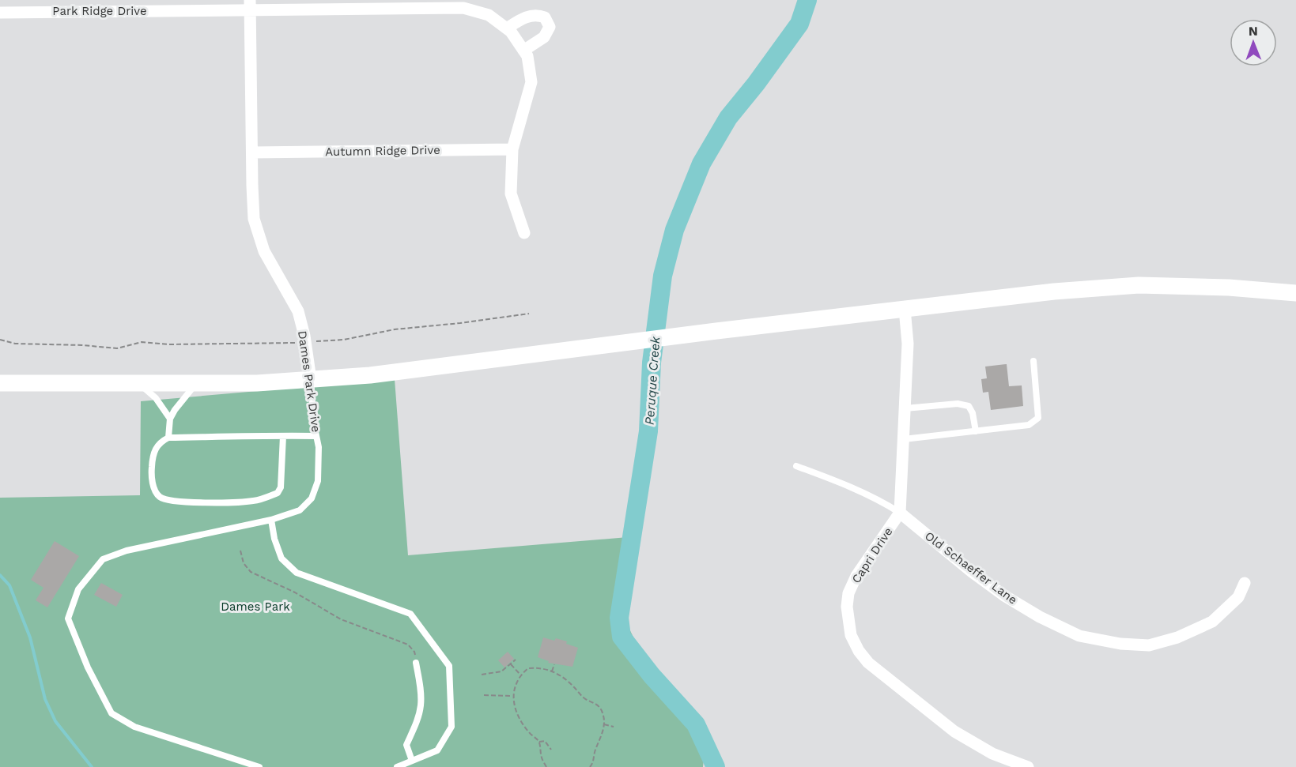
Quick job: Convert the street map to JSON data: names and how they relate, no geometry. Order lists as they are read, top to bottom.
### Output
{
  "streets": {
    "street": [
      "Park Ridge Drive",
      "Autumn Ridge Drive",
      "Dames Park Drive",
      "Capri Drive",
      "Old Schaeffer Lane"
    ]
  },
  "crossings": [
    ["Park Ridge Drive", "Autumn Ridge Drive"],
    ["Park Ridge Drive", "Dames Park Drive"],
    ["Autumn Ridge Drive", "Dames Park Drive"],
    ["Capri Drive", "Old Schaeffer Lane"]
  ],
  "water": ["Peruque Creek"],
  "parks": ["Dames Park"],
  "north": "top"
}
